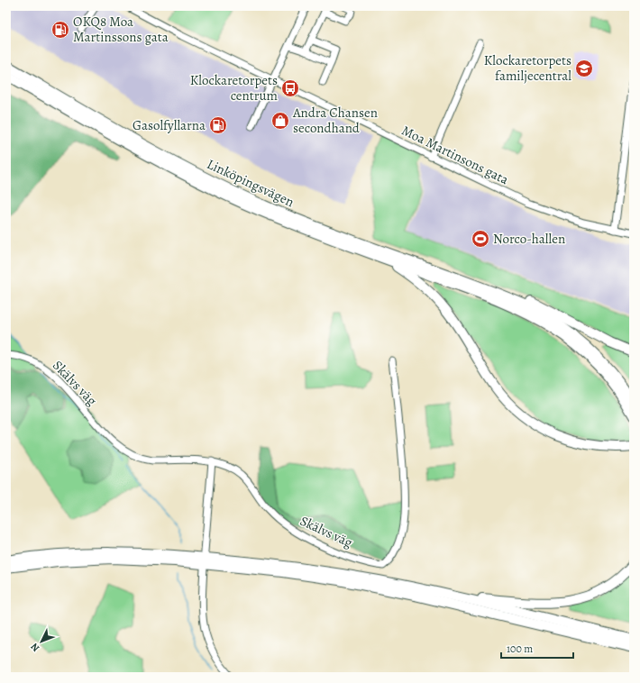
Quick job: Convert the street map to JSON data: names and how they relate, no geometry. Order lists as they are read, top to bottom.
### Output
{
  "streets": {
    "highway": ["Linköpingsvägen"],
    "street": ["Moa Martinsons gata", "Skälvs väg"]
  },
  "places": {
    "fuel station": ["OKQ8 Moa Martinssons gata", "Gasolfyllarna"],
    "school or university": ["Klockaretorpets familjecentral"],
    "bus stop": ["Klockaretorpets centrum"],
    "shop": ["Andra Chansen secondhand"],
    "sports": ["Norco-hallen"]
  },
  "scale_bar": "100 m",
  "north": "bottom left"
}
